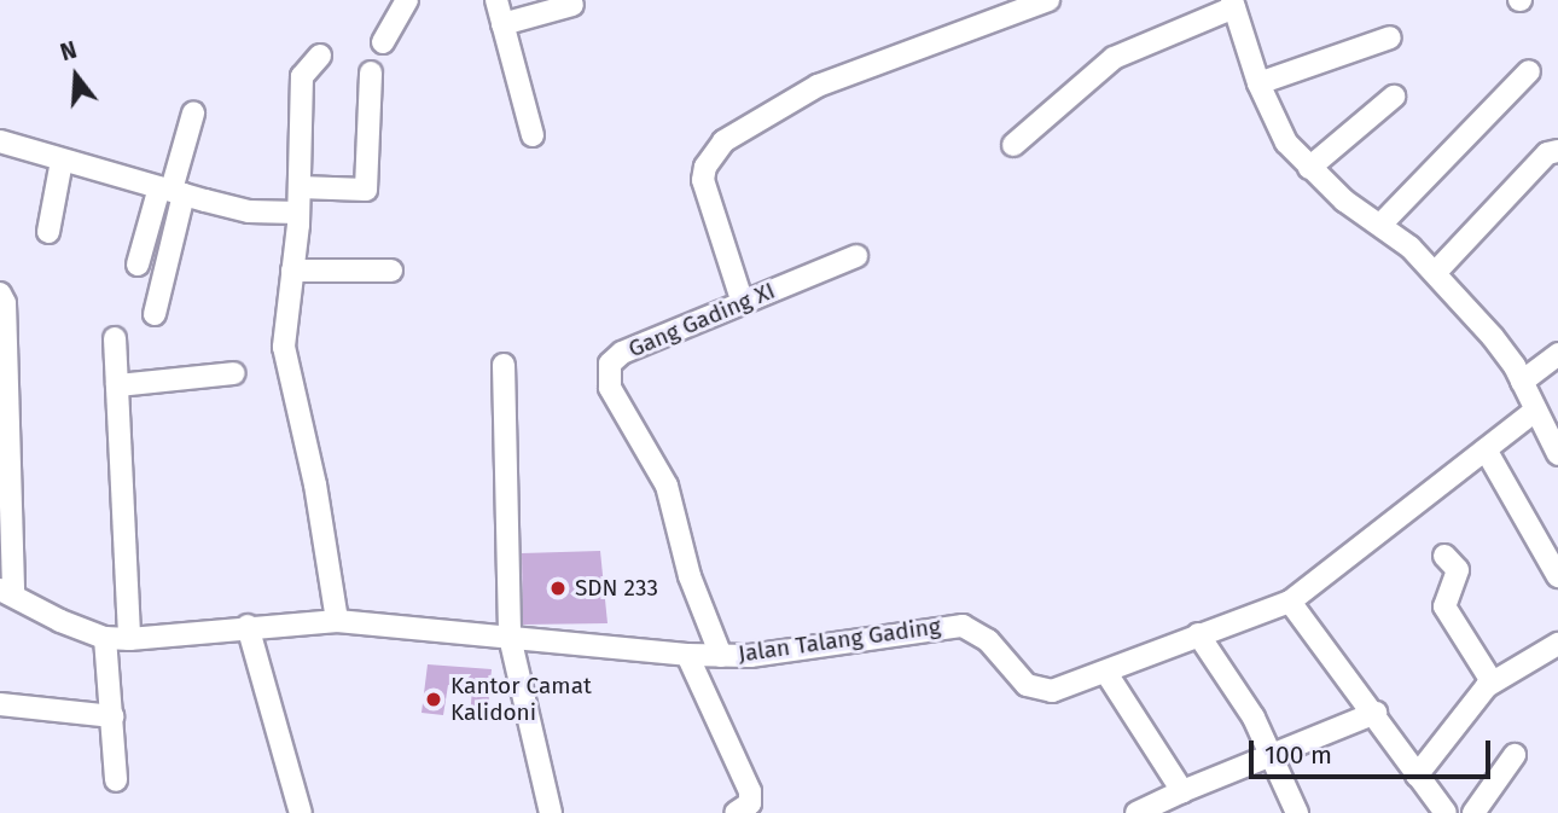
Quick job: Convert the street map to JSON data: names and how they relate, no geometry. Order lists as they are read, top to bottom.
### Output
{
  "streets": {
    "street": ["Gang Gading XI", "Jalan Talang Gading"]
  },
  "crossings": [
    ["Gang Gading XI", "Jalan Talang Gading"]
  ],
  "places": ["SDN 233", "Kantor Camat Kalidoni"],
  "scale_bar": "100 m",
  "north": "top"
}
